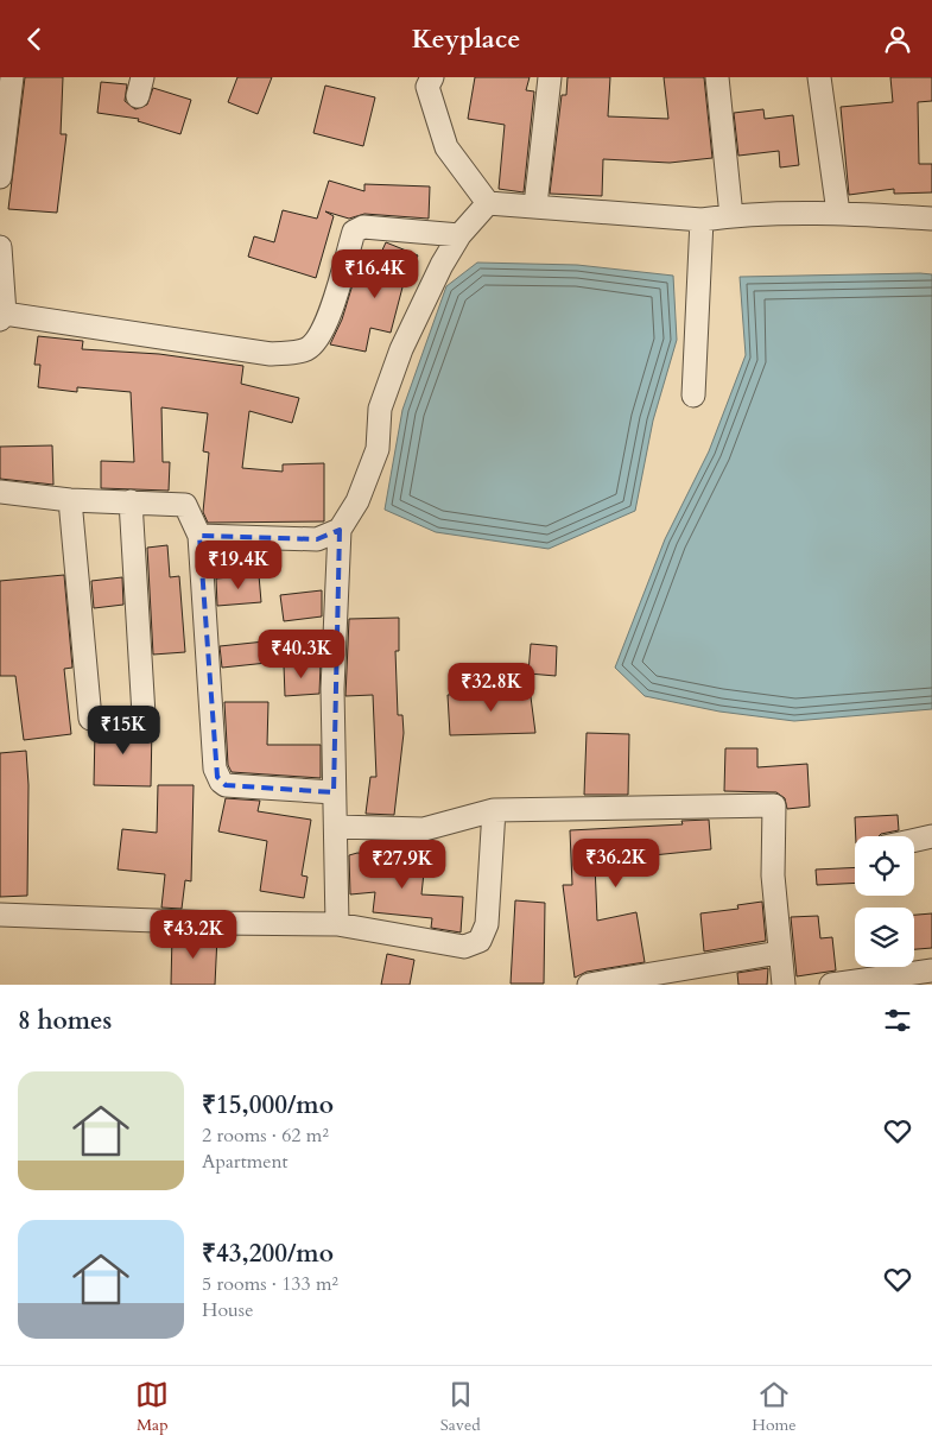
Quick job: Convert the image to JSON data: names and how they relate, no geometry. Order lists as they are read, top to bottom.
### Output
{
  "page": {
    "header": "Keyplace",
    "price": [
      "₹16.4K",
      "₹19.4K",
      "₹40.3K",
      "₹32.8K",
      "₹15K",
      "₹36.2K",
      "₹27.9K",
      "₹43.2K"
    ],
    "heading": "8 homes",
    "list": [
      {
        "name": "₹15,000/mo",
        "note": "2 rooms · 62 m² · Apartment"
      },
      {
        "name": "₹43,200/mo",
        "note": "5 rooms · 133 m² · House"
      }
    ],
    "tabs": ["Map", "Saved", "Home"]
  }
}
